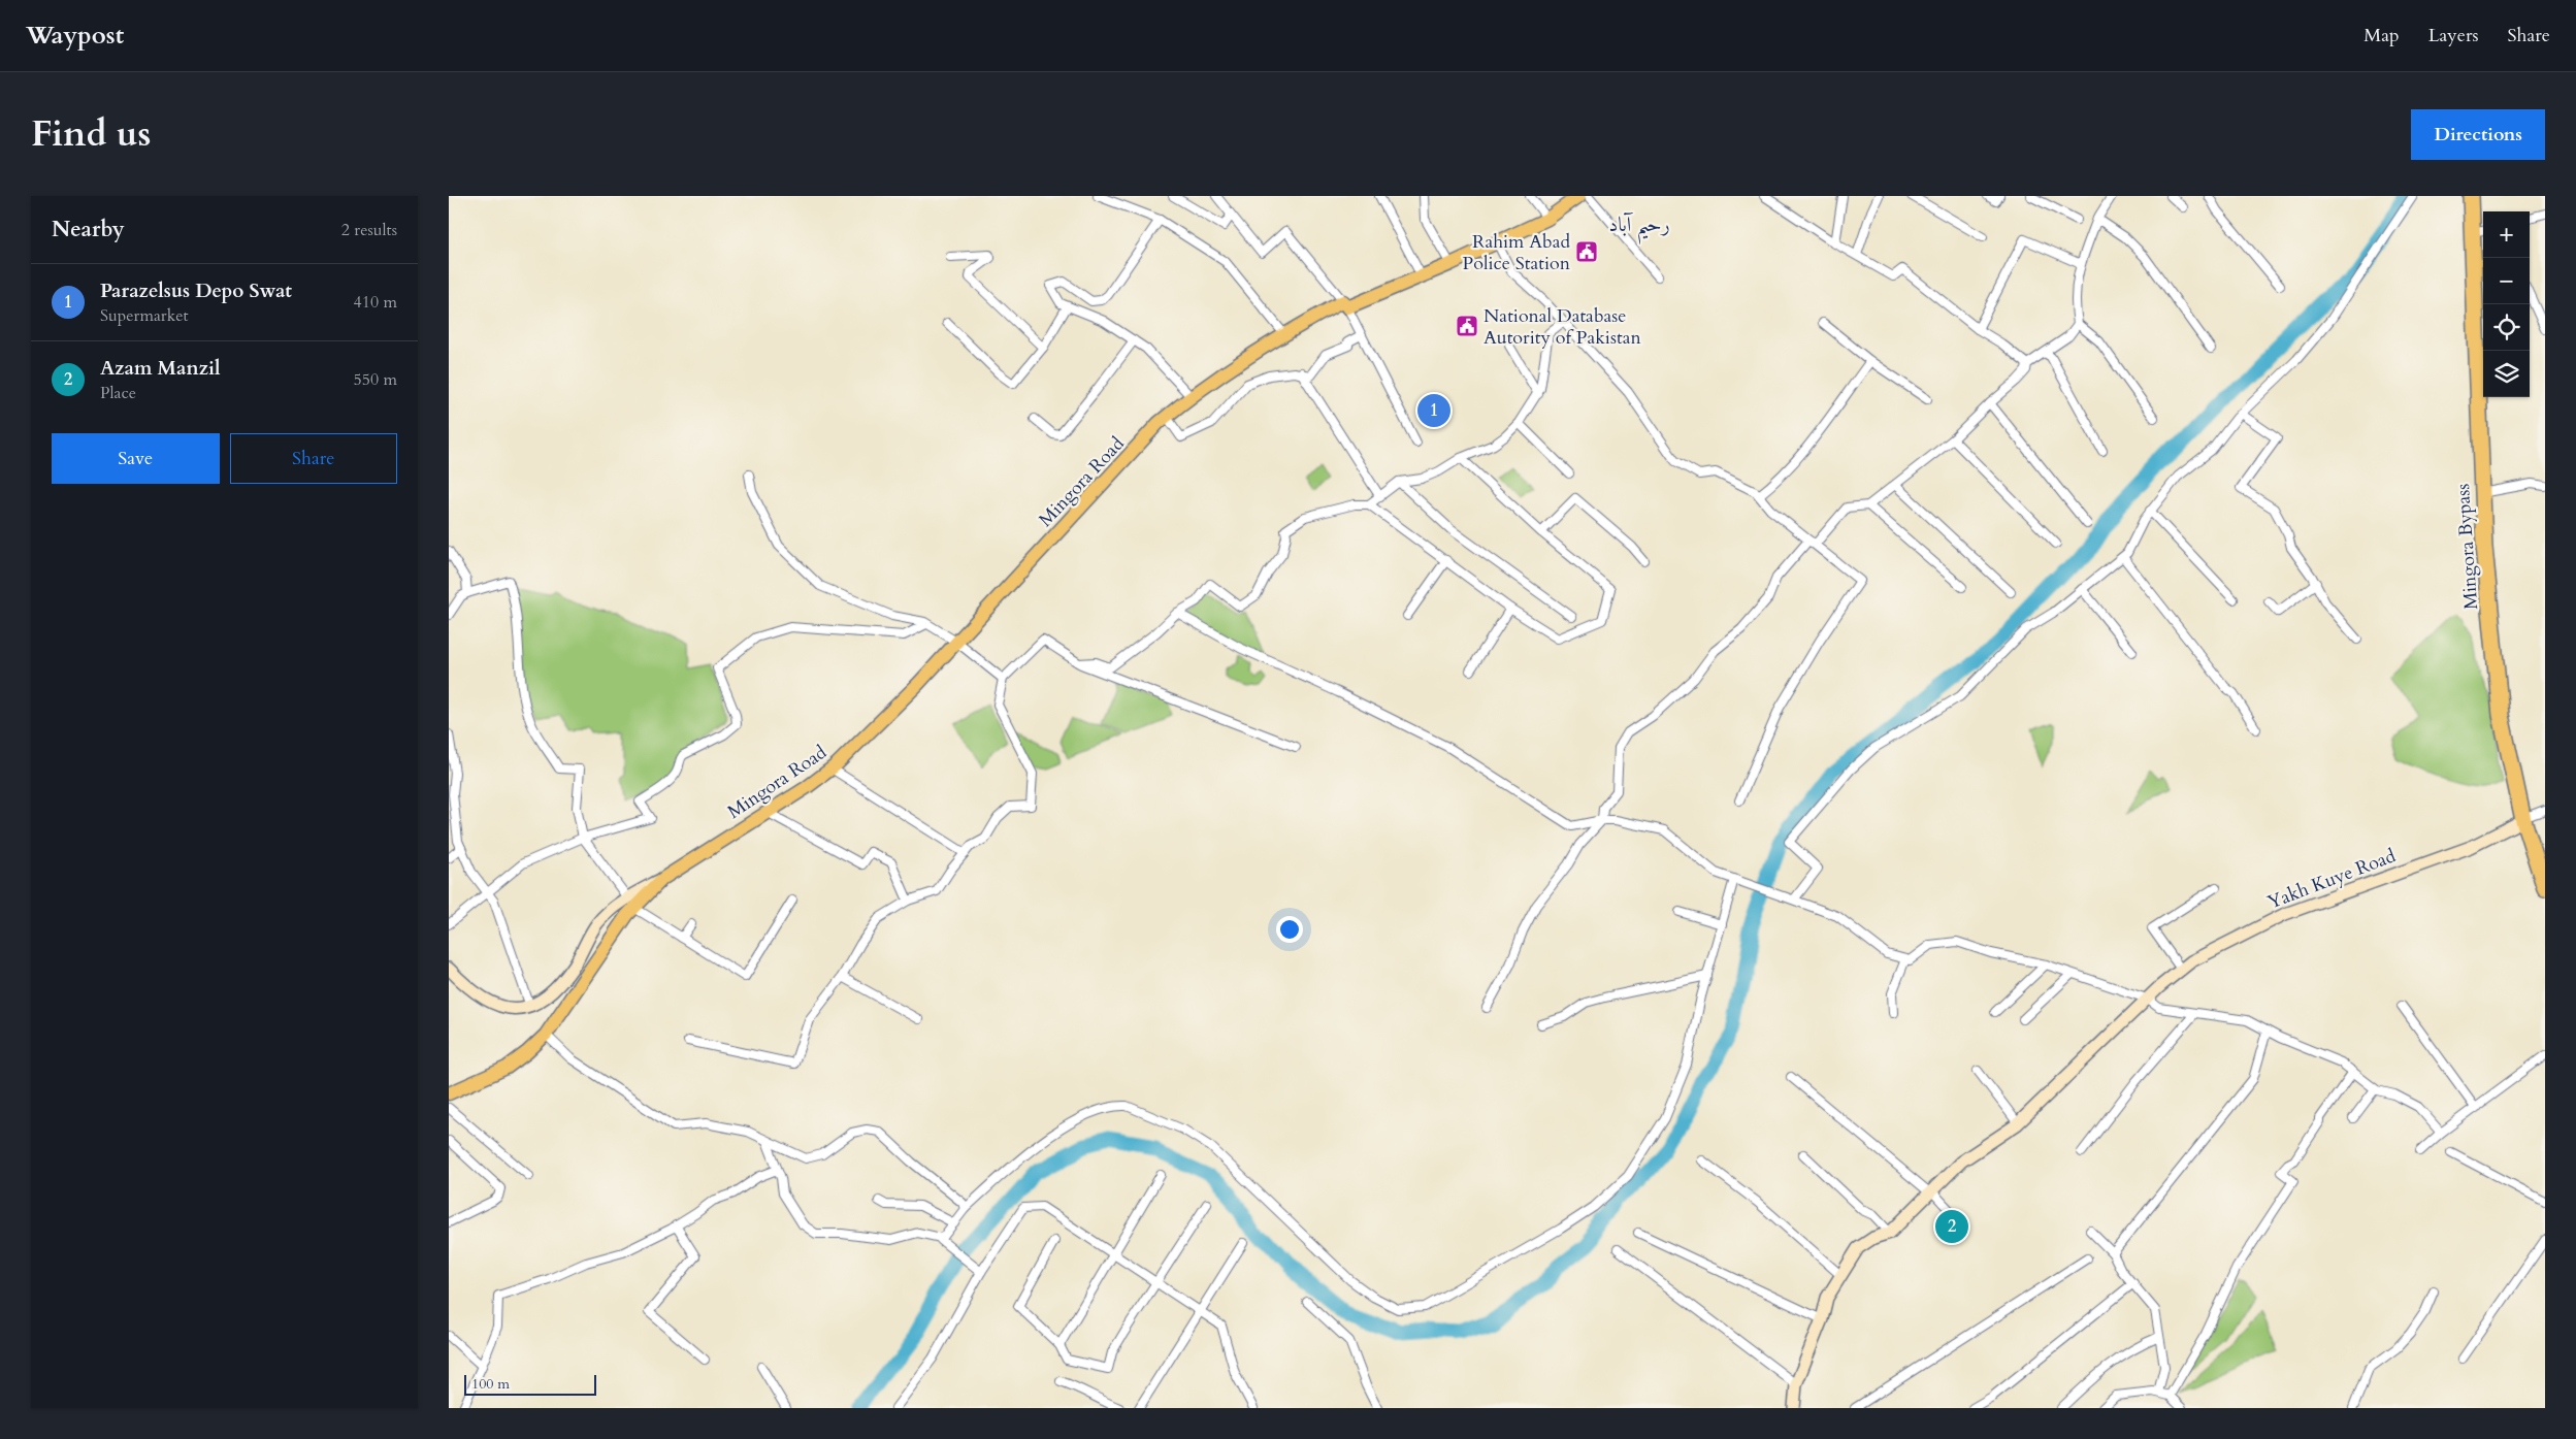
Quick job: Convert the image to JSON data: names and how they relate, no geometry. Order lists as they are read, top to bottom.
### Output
{
  "streets": {
    "highway": ["Mingora Bypass"],
    "main road": ["Mingora Road", "Yakh Kuye Road"]
  },
  "crossings": [
    ["Mingora Bypass", "Yakh Kuye Road"]
  ],
  "districts": ["رحیم آباد"],
  "places": {
    "public building": ["Rahim Abad Police Station", "National Database Autority of Pakistan"]
  },
  "scale_bar": "100 m",
  "page": {
    "header": "Waypost",
    "nav": ["Map", "Layers", "Share"],
    "title": "Find us",
    "buttons": [
      "Directions",
      ["Save", "Share"]
    ],
    "heading": ["Nearby", "2 results"],
    "map_buttons": ["+", "−"],
    "list": [
      {
        "mark": "1",
        "name": "Parazelsus Depo Swat",
        "note": "Supermarket",
        "value": "410 m"
      },
      {
        "mark": "2",
        "name": "Azam Manzil",
        "note": "Place",
        "value": "550 m"
      }
    ],
    "pins": ["1", "2"],
    "scale": "100 m"
  }
}
